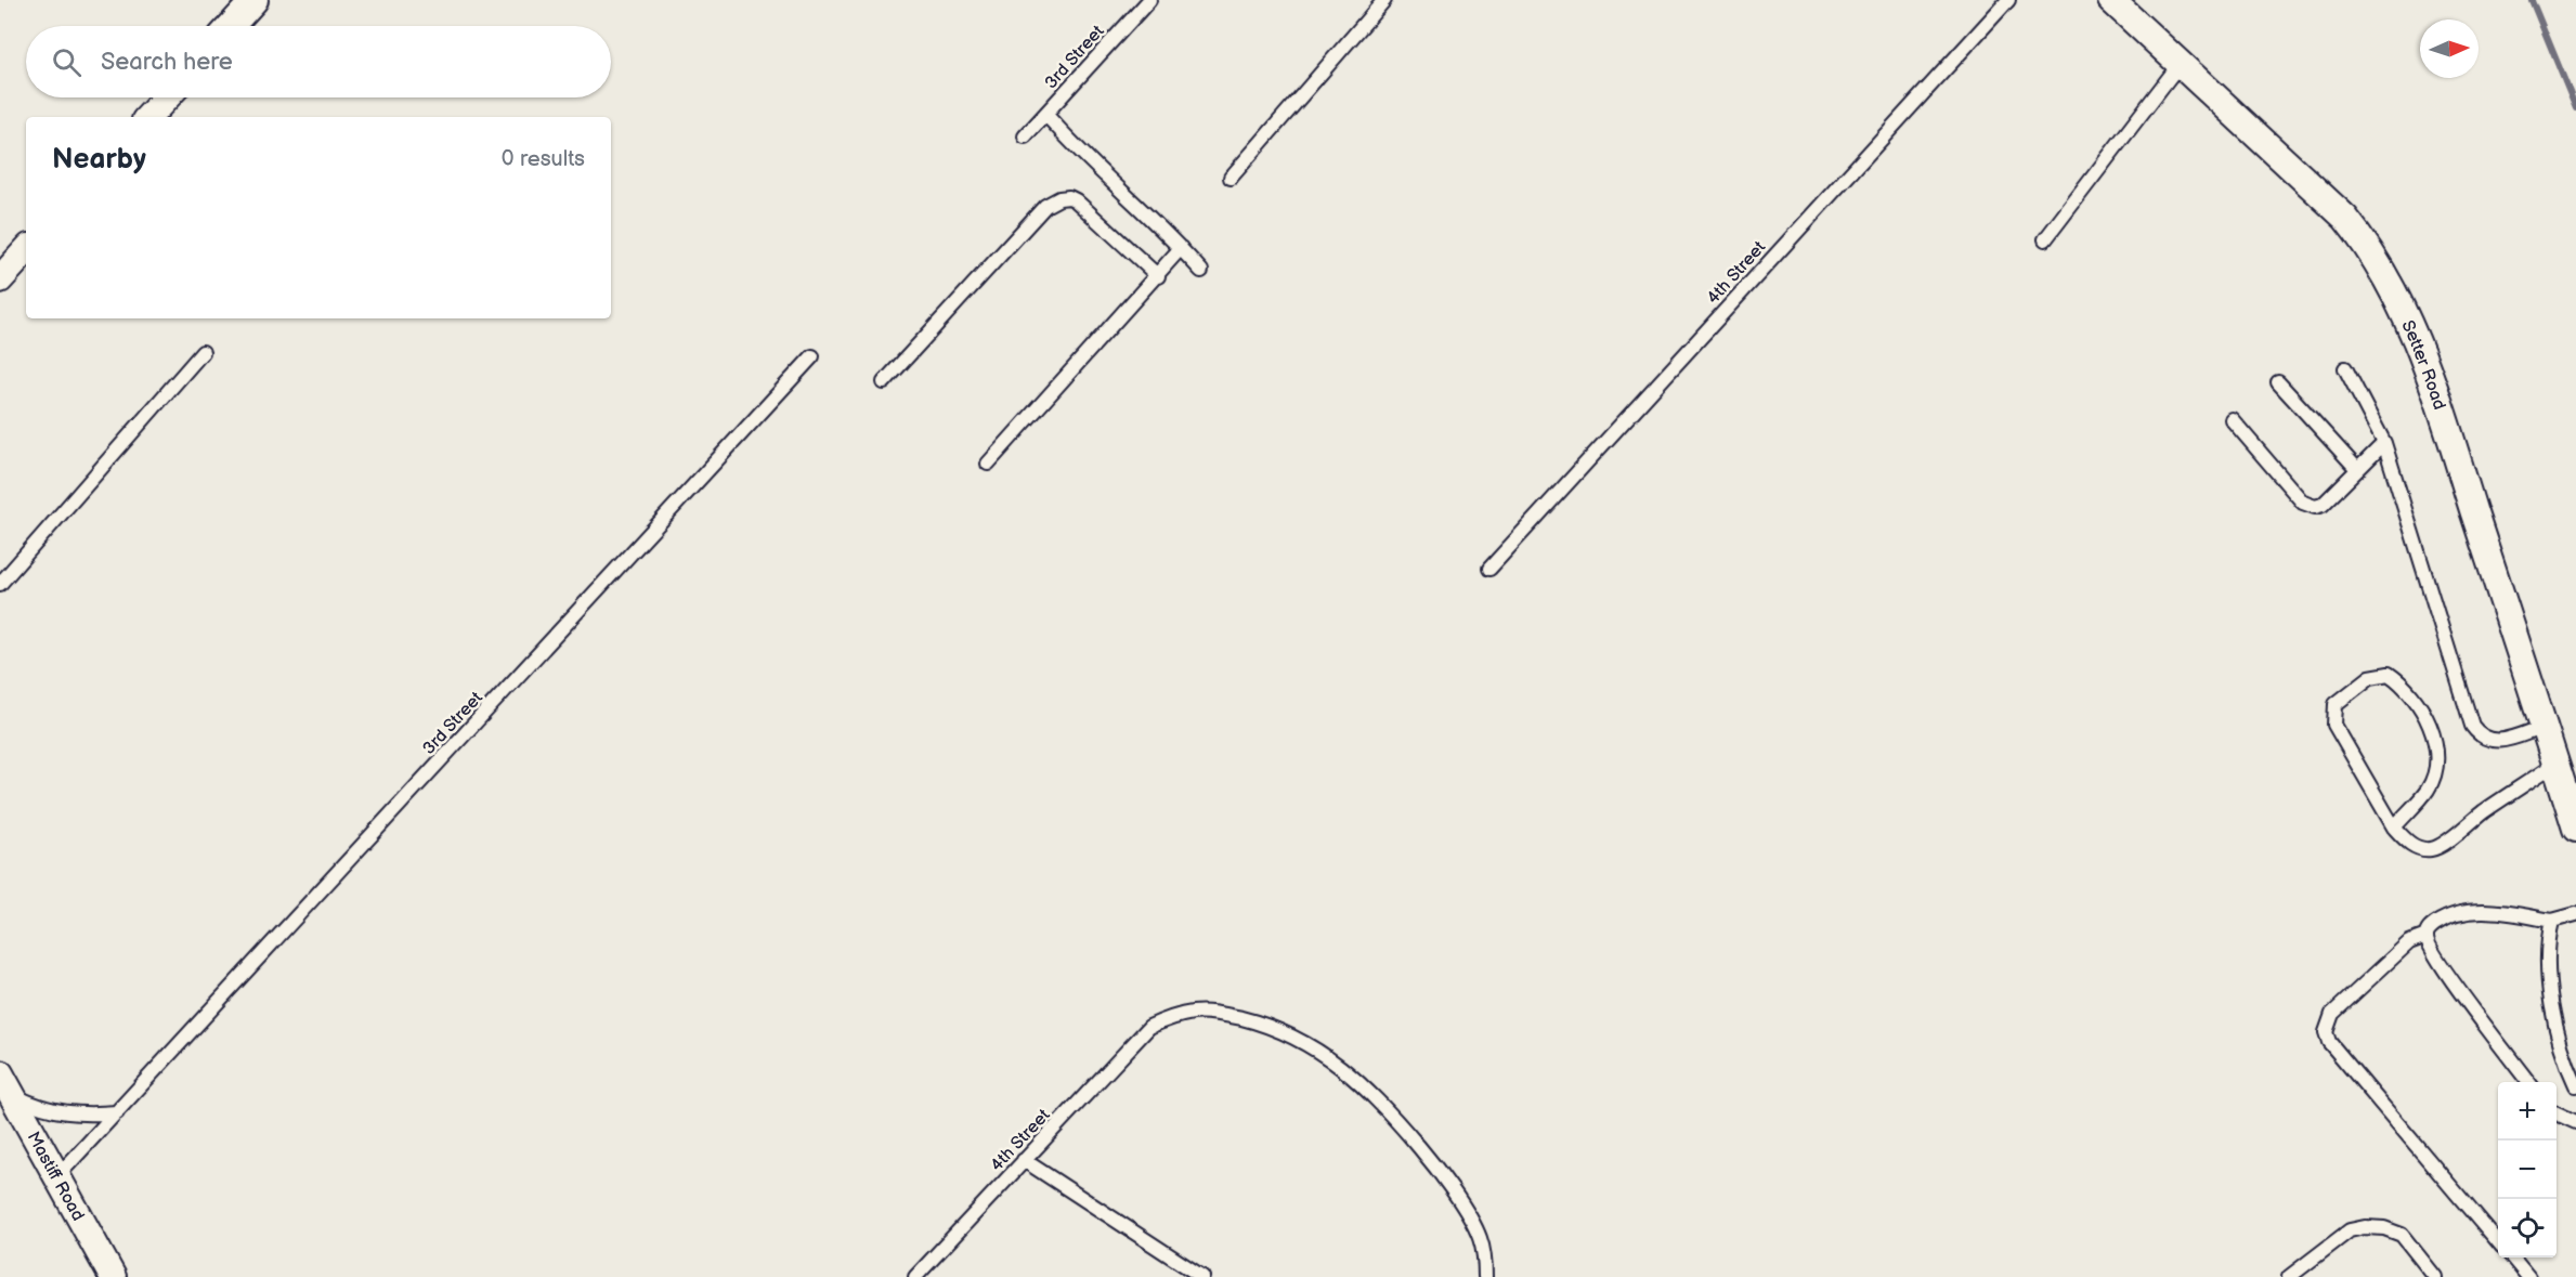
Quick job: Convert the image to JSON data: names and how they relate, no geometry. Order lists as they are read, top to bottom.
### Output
{
  "streets": {
    "street": ["Setter Road", "Mastiff Road"],
    "lane": ["3rd Street", "4th Street"]
  },
  "crossings": [
    ["3rd Street", "Mastiff Road"]
  ],
  "north": "right",
  "page": {
    "search": "Search here",
    "heading": ["Nearby", "0 results"],
    "map_buttons": ["+", "−"]
  }
}
